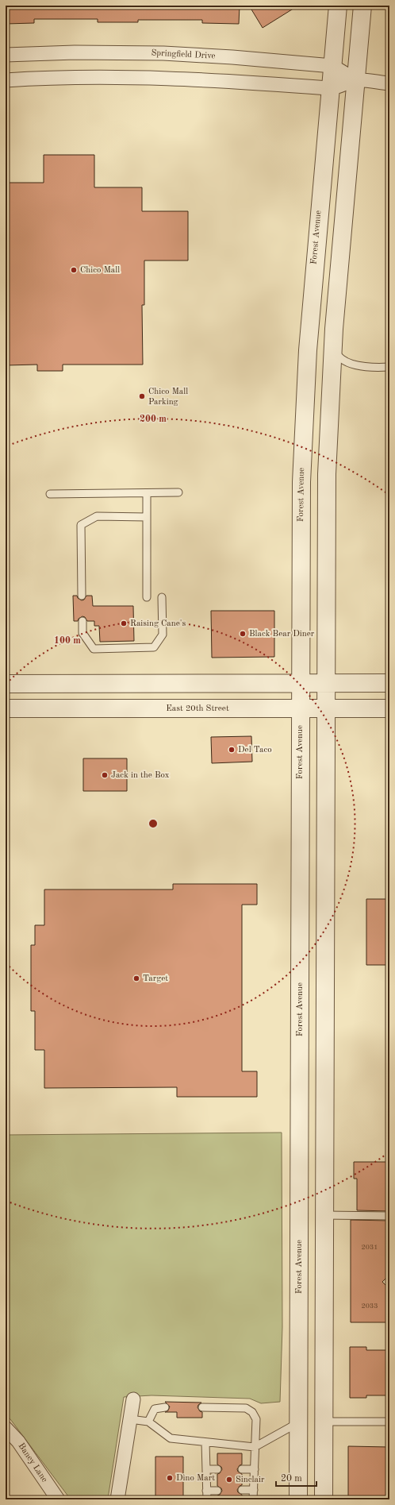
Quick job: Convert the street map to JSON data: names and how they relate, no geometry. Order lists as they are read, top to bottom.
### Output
{
  "streets": {
    "street": [
      "Springfield Drive",
      "Forest Avenue",
      "East 20th Street",
      "Baney Lane"
    ]
  },
  "crossings": [
    ["Springfield Drive", "Forest Avenue"],
    ["Forest Avenue", "East 20th Street"]
  ],
  "places": [
    "Chico Mall",
    "Chico Mall Parking",
    "Raising Cane's",
    "Black Bear Diner",
    "Del Taco",
    "Jack in the Box",
    "Target",
    "Dino Mart",
    "Sinclair"
  ],
  "house_numbers": ["2031", "2033"],
  "scale_bar": "20 m",
  "rings": ["200 m", "100 m"]
}
